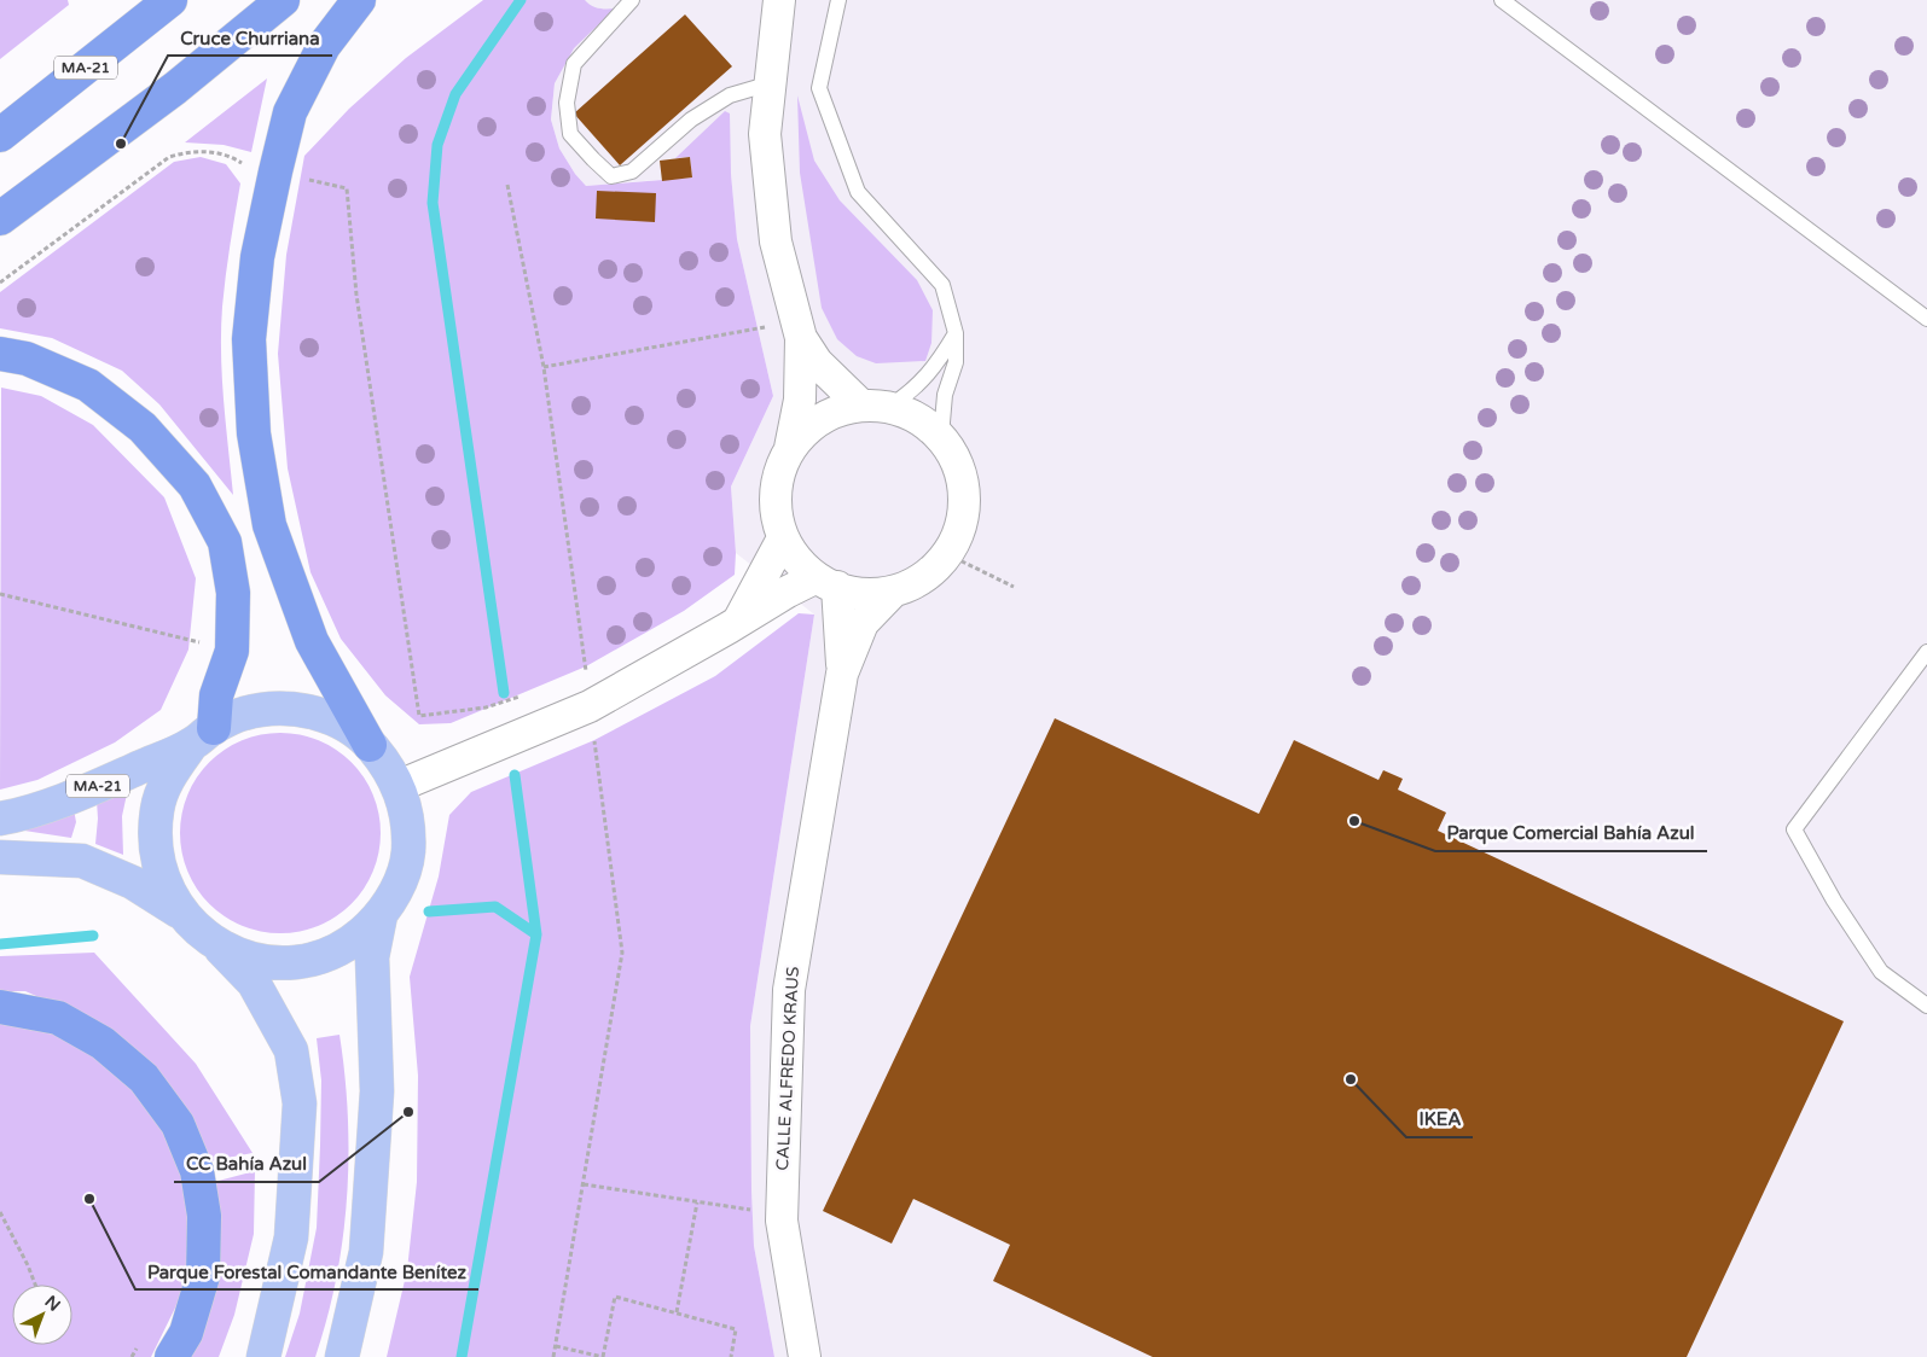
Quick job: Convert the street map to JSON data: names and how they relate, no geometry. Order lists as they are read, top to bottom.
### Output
{
  "streets": {
    "highway": ["MA-21"],
    "street": ["CALLE ALFREDO KRAUS"]
  },
  "places": [
    "Cruce Churriana",
    "Parque Comercial Bahía Azul",
    "IKEA",
    "CC Bahía Azul",
    "Parque Forestal Comandante Benítez"
  ],
  "north": "top right"
}
